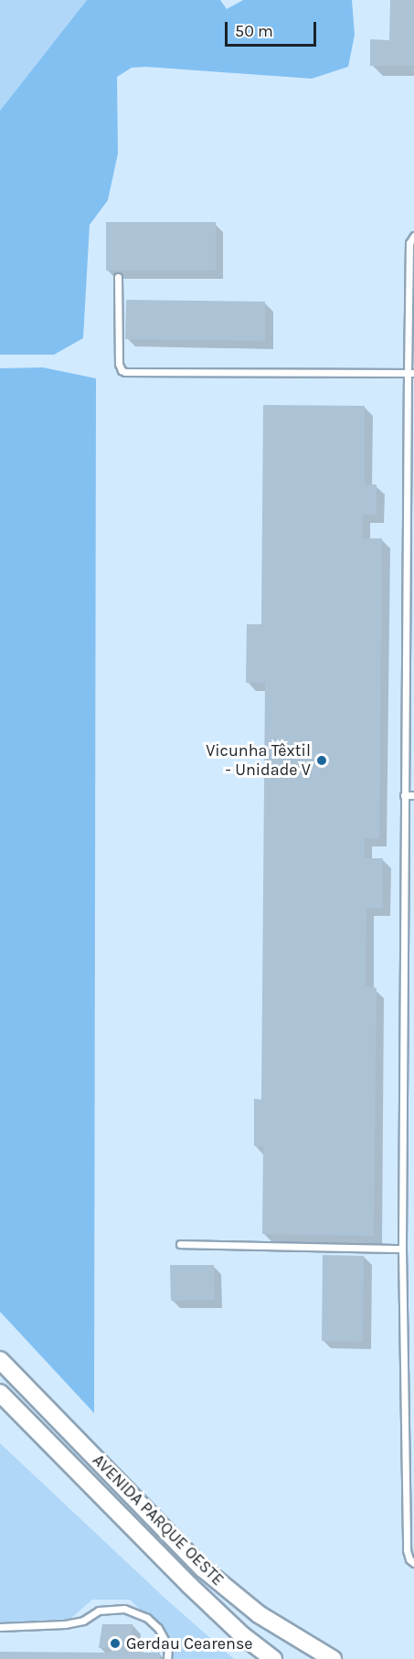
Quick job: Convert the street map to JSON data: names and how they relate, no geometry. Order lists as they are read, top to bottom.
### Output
{
  "streets": {
    "street": ["AVENIDA PARQUE OESTE"]
  },
  "places": ["Vicunha Têxtil - Unidade V", "Gerdau Cearense"],
  "scale_bar": "50 m"
}
